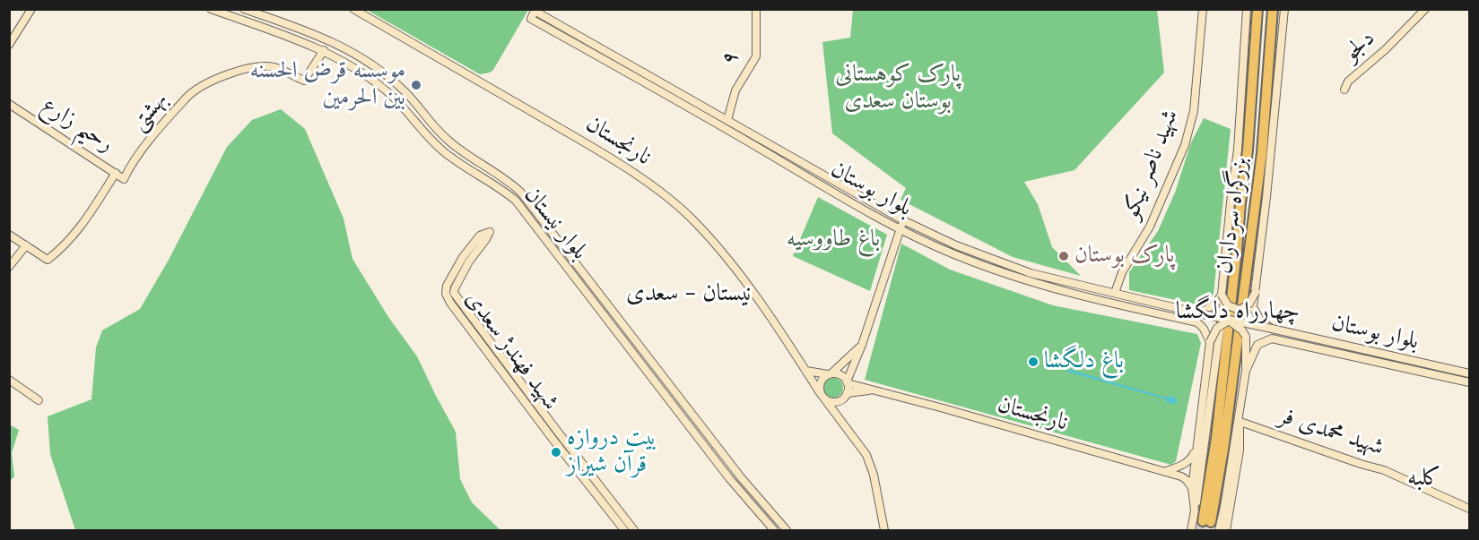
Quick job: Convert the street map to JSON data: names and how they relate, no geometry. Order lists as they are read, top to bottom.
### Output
{
  "streets": {
    "highway": ["بزرگراه سرداران"],
    "main road": [
      "دلجو",
      "۹",
      "بهشتی",
      "رحیم زارع",
      "نارنجستان",
      "شهید ناصر نیکو",
      "بلوار بوستان",
      "بلوار نیستان",
      "شهید فهندژ سعدی",
      "شهید محمدی فر"
    ]
  },
  "crossings": [
    ["۹", "بلوار بوستان"],
    ["بهشتی", "رحیم زارع"],
    ["بهشتی", "بلوار نیستان"],
    ["شهید ناصر نیکو", "بلوار بوستان"]
  ],
  "districts": ["نیستان - سعدی", "چهارراه دلگشا", "کلبه"],
  "parks": ["پارک کوهستانی بوستان سعدی", "باغ طاووسیه"],
  "places": [
    "موسسه قرض الحسنه بین الحرمین",
    "پارک بوستان",
    "باغ دلگشا",
    "بیت دروازه قرآن شیراز"
  ]
}
